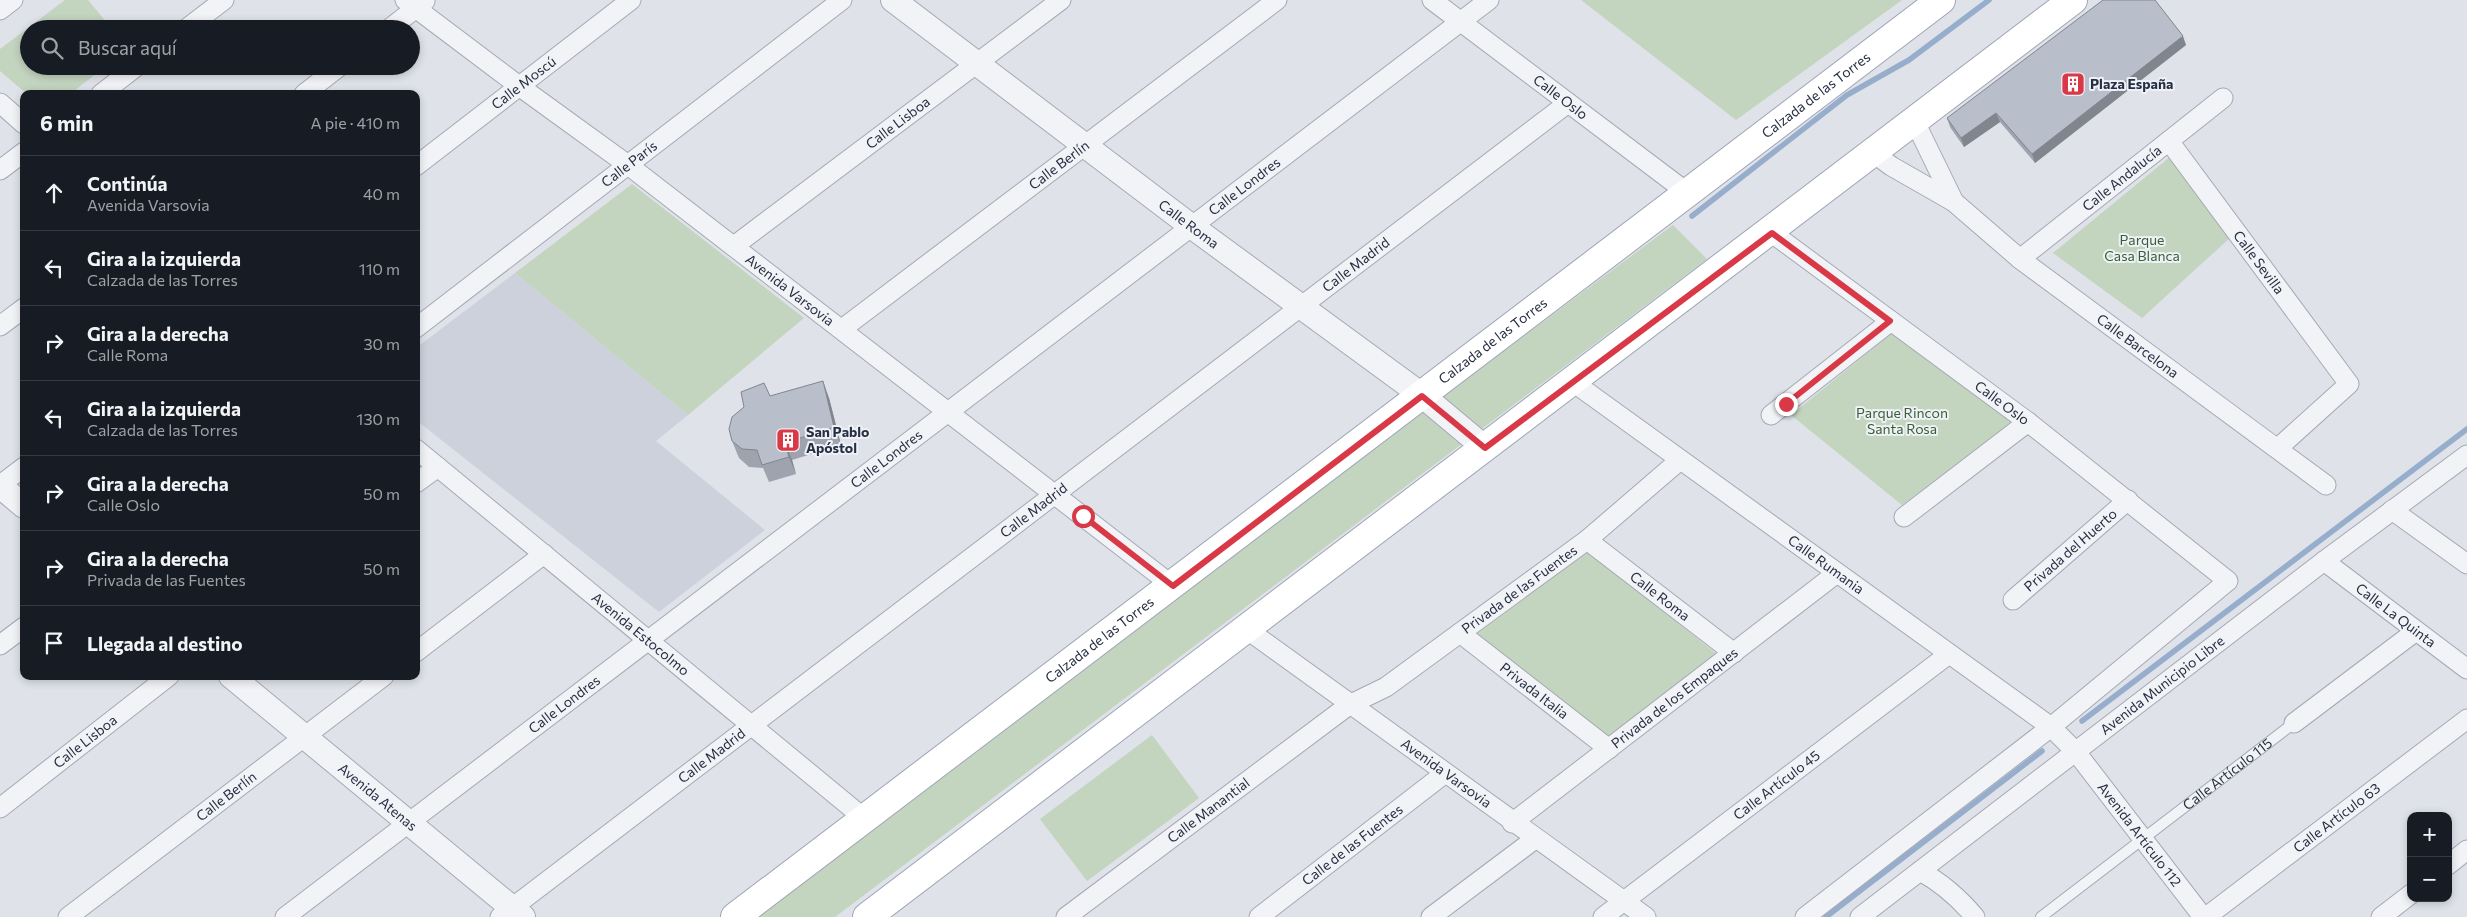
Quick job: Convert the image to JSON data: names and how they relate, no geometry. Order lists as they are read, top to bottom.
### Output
{
  "streets": {
    "main road": ["Calzada de las Torres"],
    "street": [
      "Calle Moscú",
      "Calle Oslo",
      "Calle Lisboa",
      "Calle París",
      "Calle Berlín",
      "Calle Andalucía",
      "Calle Londres",
      "Calle Roma",
      "Calle Sevilla",
      "Calle Madrid",
      "Avenida Varsovia",
      "Calle Barcelona",
      "Privada del Huerto",
      "Calle Rumania",
      "Privada de las Fuentes",
      "Calle La Quinta",
      "Avenida Estocolmo",
      "Avenida Municipio Libre",
      "Privada Italia",
      "Privada de los Empaques",
      "Calle Artículo 115",
      "Calle Artículo 45",
      "Avenida Atenas",
      "Calle Manantial",
      "Calle Artículo 63",
      "Avenida Artículo 112",
      "Calle de las Fuentes"
    ]
  },
  "crossings": [
    ["Calle Moscú", "Avenida Varsovia"],
    ["Calzada de las Torres", "Calle Oslo"],
    ["Calzada de las Torres", "Calle Roma"],
    ["Calzada de las Torres", "Avenida Varsovia"],
    ["Calzada de las Torres", "Avenida Estocolmo"],
    ["Calle Oslo", "Calle Londres"],
    ["Calle Oslo", "Calle Madrid"],
    ["Calle Oslo", "Privada del Huerto"],
    ["Calle Oslo", "Calle Rumania"],
    ["Calle Lisboa", "Calle Roma"],
    ["Calle Lisboa", "Avenida Varsovia"],
    ["Calle París", "Avenida Varsovia"],
    ["Calle Berlín", "Calle Roma"],
    ["Calle Berlín", "Avenida Varsovia"],
    ["Calle Berlín", "Avenida Atenas"],
    ["Calle Andalucía", "Calle Sevilla"],
    ["Calle Andalucía", "Calle Barcelona"],
    ["Calle Londres", "Calle Roma"],
    ["Calle Londres", "Avenida Varsovia"],
    ["Calle Londres", "Avenida Estocolmo"],
    ["Calle Londres", "Avenida Atenas"],
    ["Calle Roma", "Calle Madrid"],
    ["Calle Roma", "Privada de las Fuentes"],
    ["Calle Roma", "Privada de los Empaques"],
    ["Calle Sevilla", "Calle Barcelona"],
    ["Calle Madrid", "Avenida Varsovia"],
    ["Calle Madrid", "Avenida Estocolmo"],
    ["Calle Madrid", "Avenida Atenas"],
    ["Avenida Varsovia", "Privada de las Fuentes"],
    ["Avenida Varsovia", "Privada de los Empaques"],
    ["Avenida Varsovia", "Calle Artículo 45"],
    ["Avenida Varsovia", "Calle Manantial"],
    ["Avenida Varsovia", "Calle de las Fuentes"],
    ["Calle Rumania", "Privada de las Fuentes"],
    ["Calle Rumania", "Avenida Municipio Libre"],
    ["Calle Rumania", "Privada de los Empaques"],
    ["Calle Rumania", "Calle Artículo 45"],
    ["Calle Rumania", "Avenida Artículo 112"],
    ["Privada de las Fuentes", "Privada Italia"],
    ["Privada de las Fuentes", "Calle Manantial"],
    ["Calle La Quinta", "Avenida Municipio Libre"],
    ["Calle La Quinta", "Calle Artículo 115"],
    ["Avenida Municipio Libre", "Avenida Artículo 112"],
    ["Privada Italia", "Privada de los Empaques"],
    ["Calle Artículo 115", "Avenida Artículo 112"],
    ["Calle Artículo 63", "Avenida Artículo 112"]
  ],
  "parks": ["Parque Casa Blanca", "Parque Rincon Santa Rosa"],
  "places": {
    "building": ["Plaza España", "San Pablo Apóstol"]
  },
  "page": {
    "search": "Buscar aquí",
    "heading": ["6 min", "A pie · 410 m"],
    "list": [
      ["Continúa", "Avenida Varsovia", "40 m"],
      ["Gira a la izquierda", "Calzada de las Torres", "110 m"],
      ["Gira a la derecha", "Calle Roma", "30 m"],
      ["Gira a la izquierda", "Calzada de las Torres", "130 m"],
      ["Gira a la derecha", "Calle Oslo", "50 m"],
      ["Gira a la derecha", "Privada de las Fuentes", "50 m"],
      "Llegada al destino"
    ],
    "map_buttons": ["+", "−"]
  }
}
